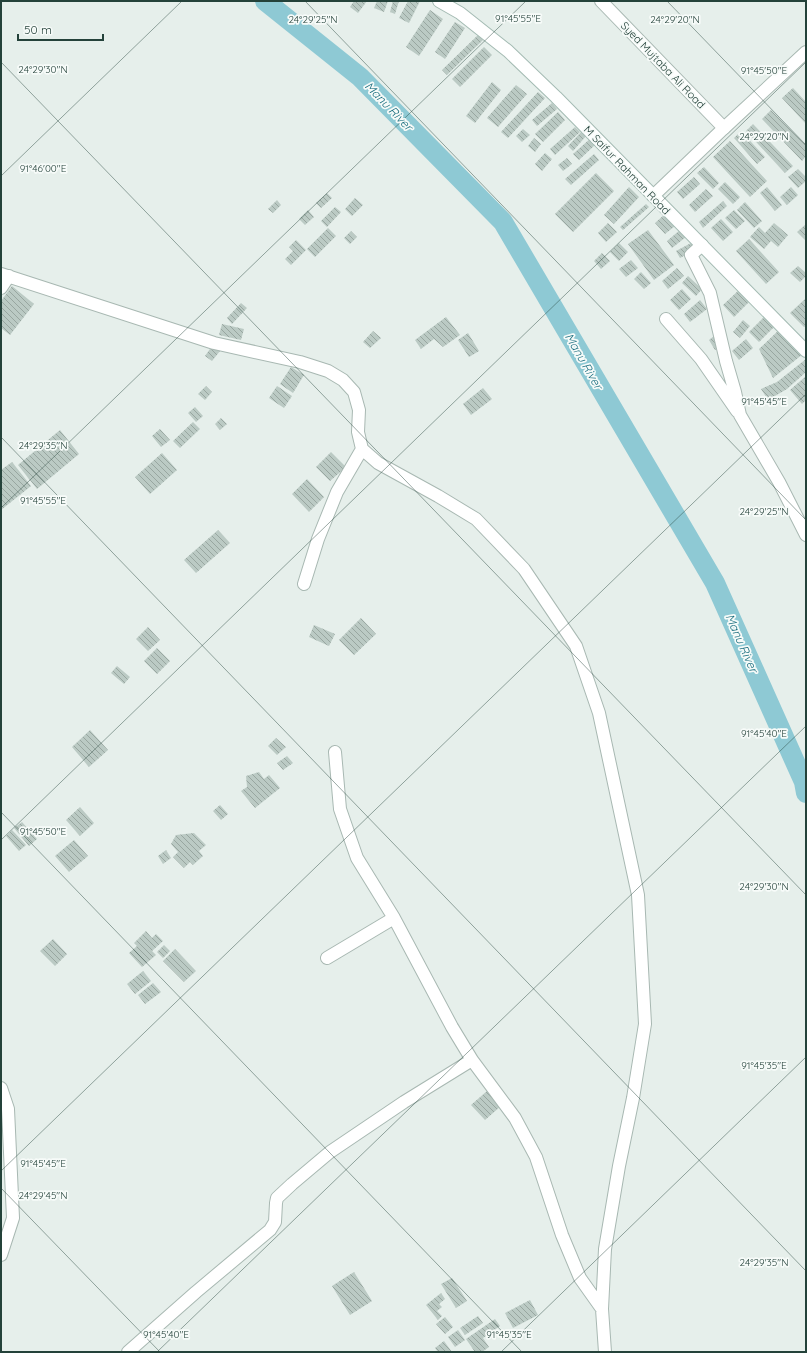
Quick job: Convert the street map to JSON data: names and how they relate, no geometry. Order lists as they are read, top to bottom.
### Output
{
  "streets": {
    "street": ["Syed Mujtaba Ali Road", "M Saifur Rahman Road"]
  },
  "water": ["Manu River"],
  "scale_bar": "50 m",
  "coordinates": [
    "91°45'55\"E",
    "24°29'25\"N",
    "24°29'20\"N",
    "24°29'30\"N",
    "91°45'50\"E",
    "91°46'00\"E",
    "91°45'45\"E",
    "24°29'35\"N",
    "91°45'40\"E",
    "91°45'35\"E",
    "24°29'45\"N"
  ]
}
